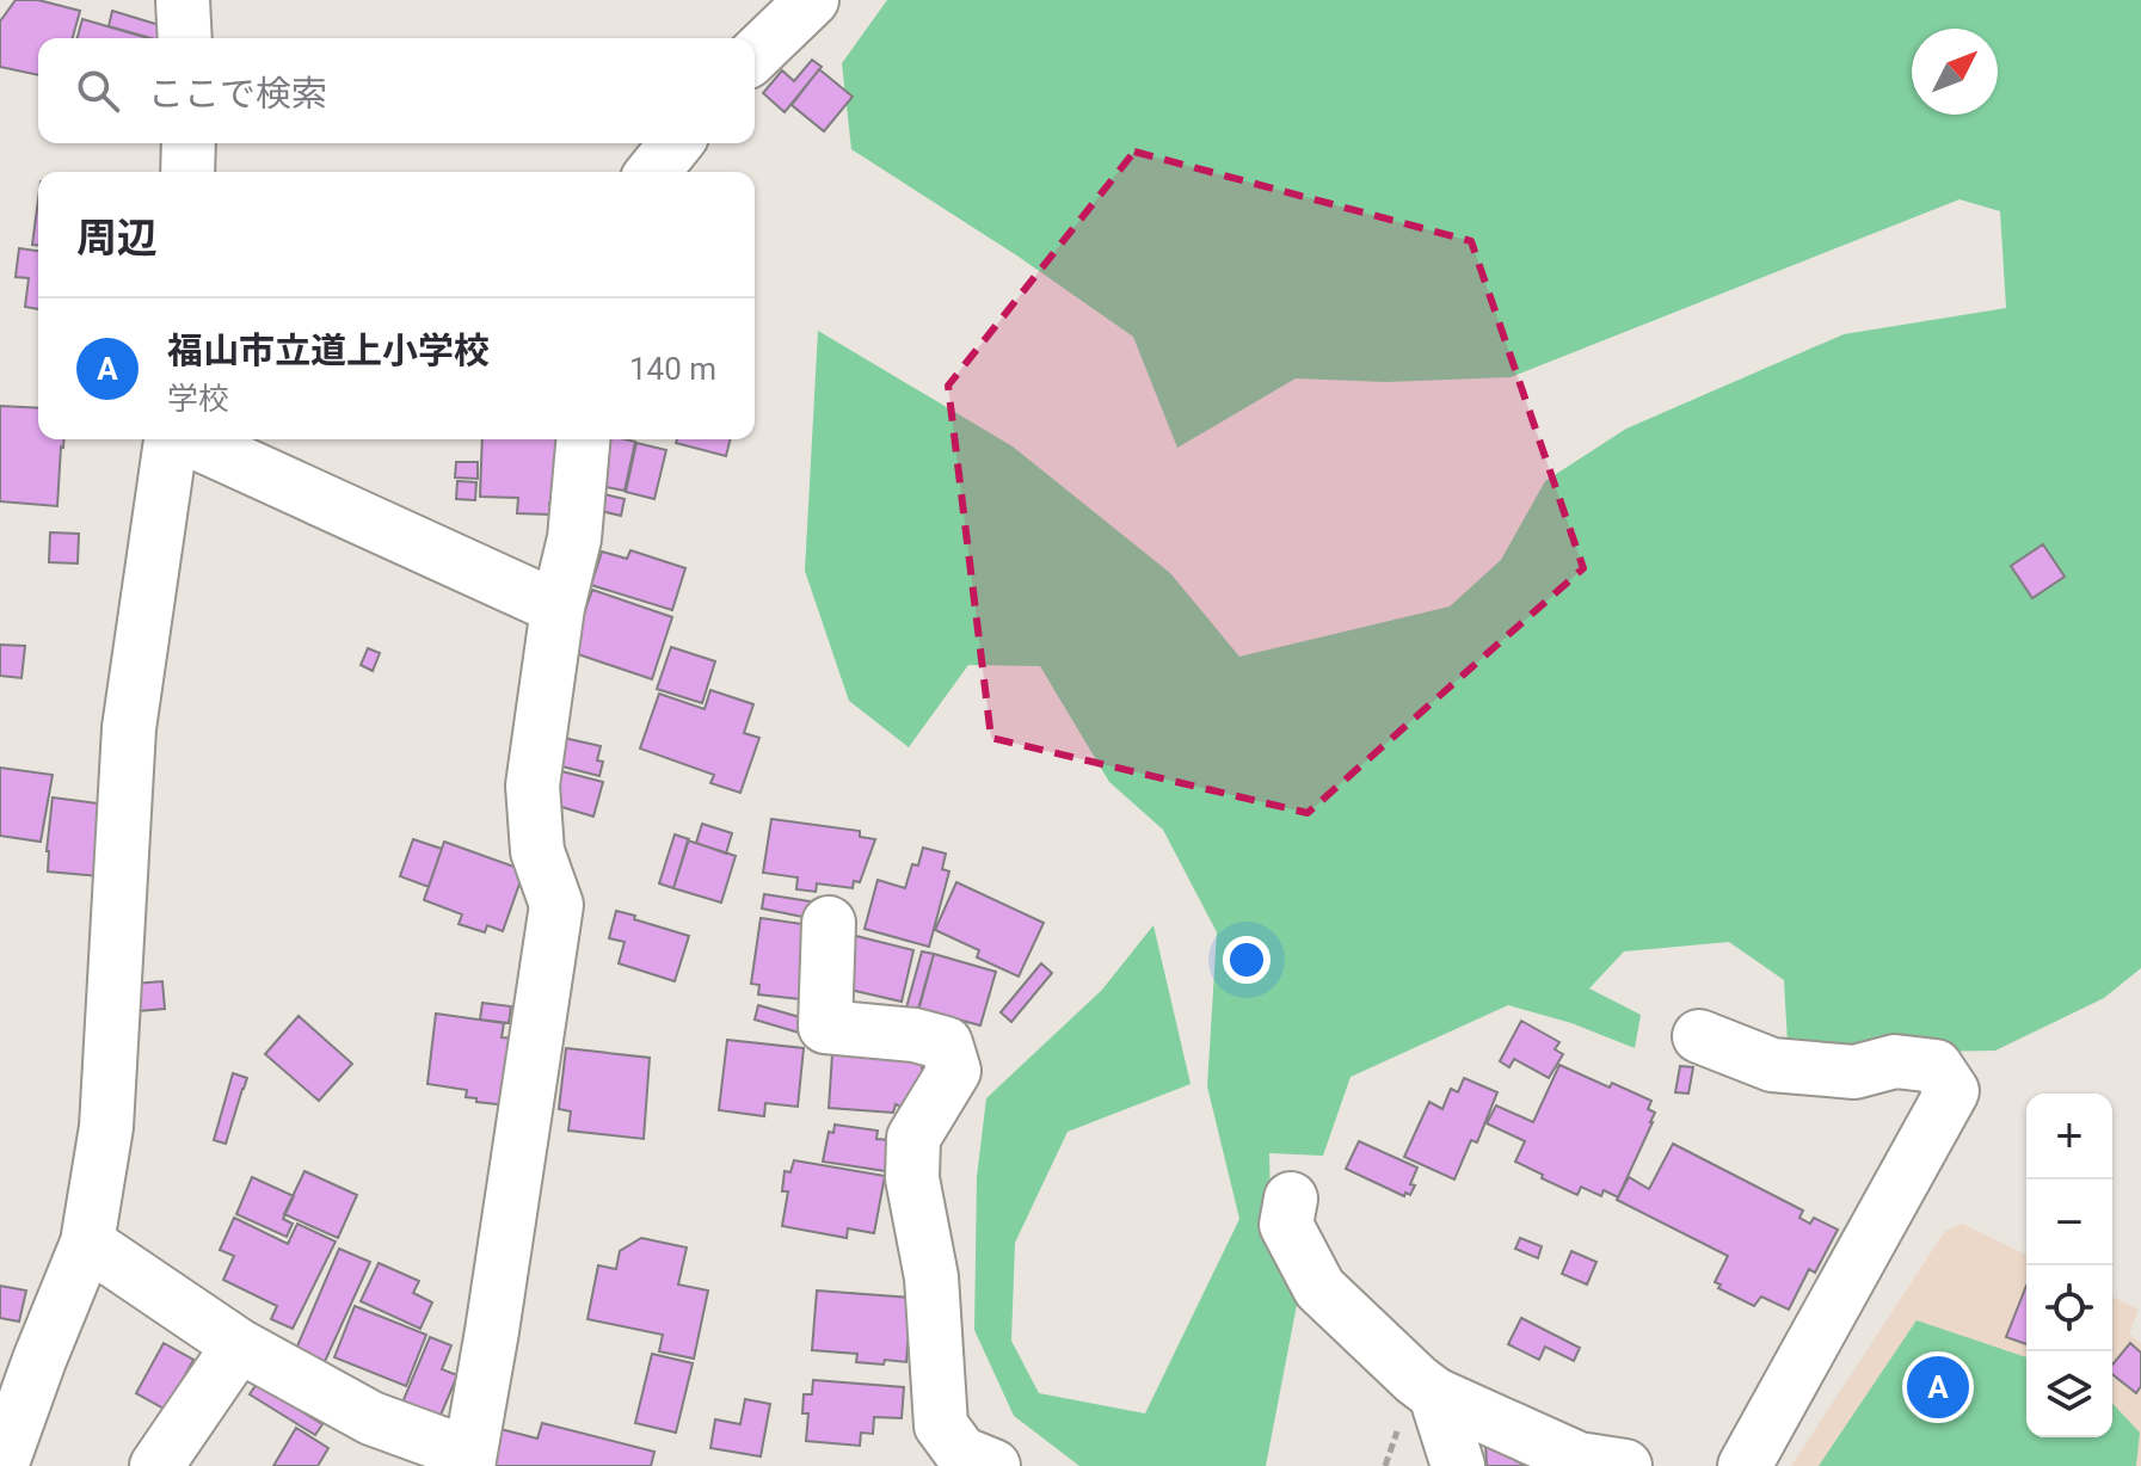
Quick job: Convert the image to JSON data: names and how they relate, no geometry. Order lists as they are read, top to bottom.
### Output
{
  "north": "top right",
  "page": {
    "search": "ここで検索",
    "heading": "周辺",
    "list": [
      {
        "mark": "A",
        "name": "福山市立道上小学校",
        "note": "学校",
        "value": "140 m"
      }
    ],
    "map_buttons": ["+", "−"],
    "pins": "A"
  }
}
